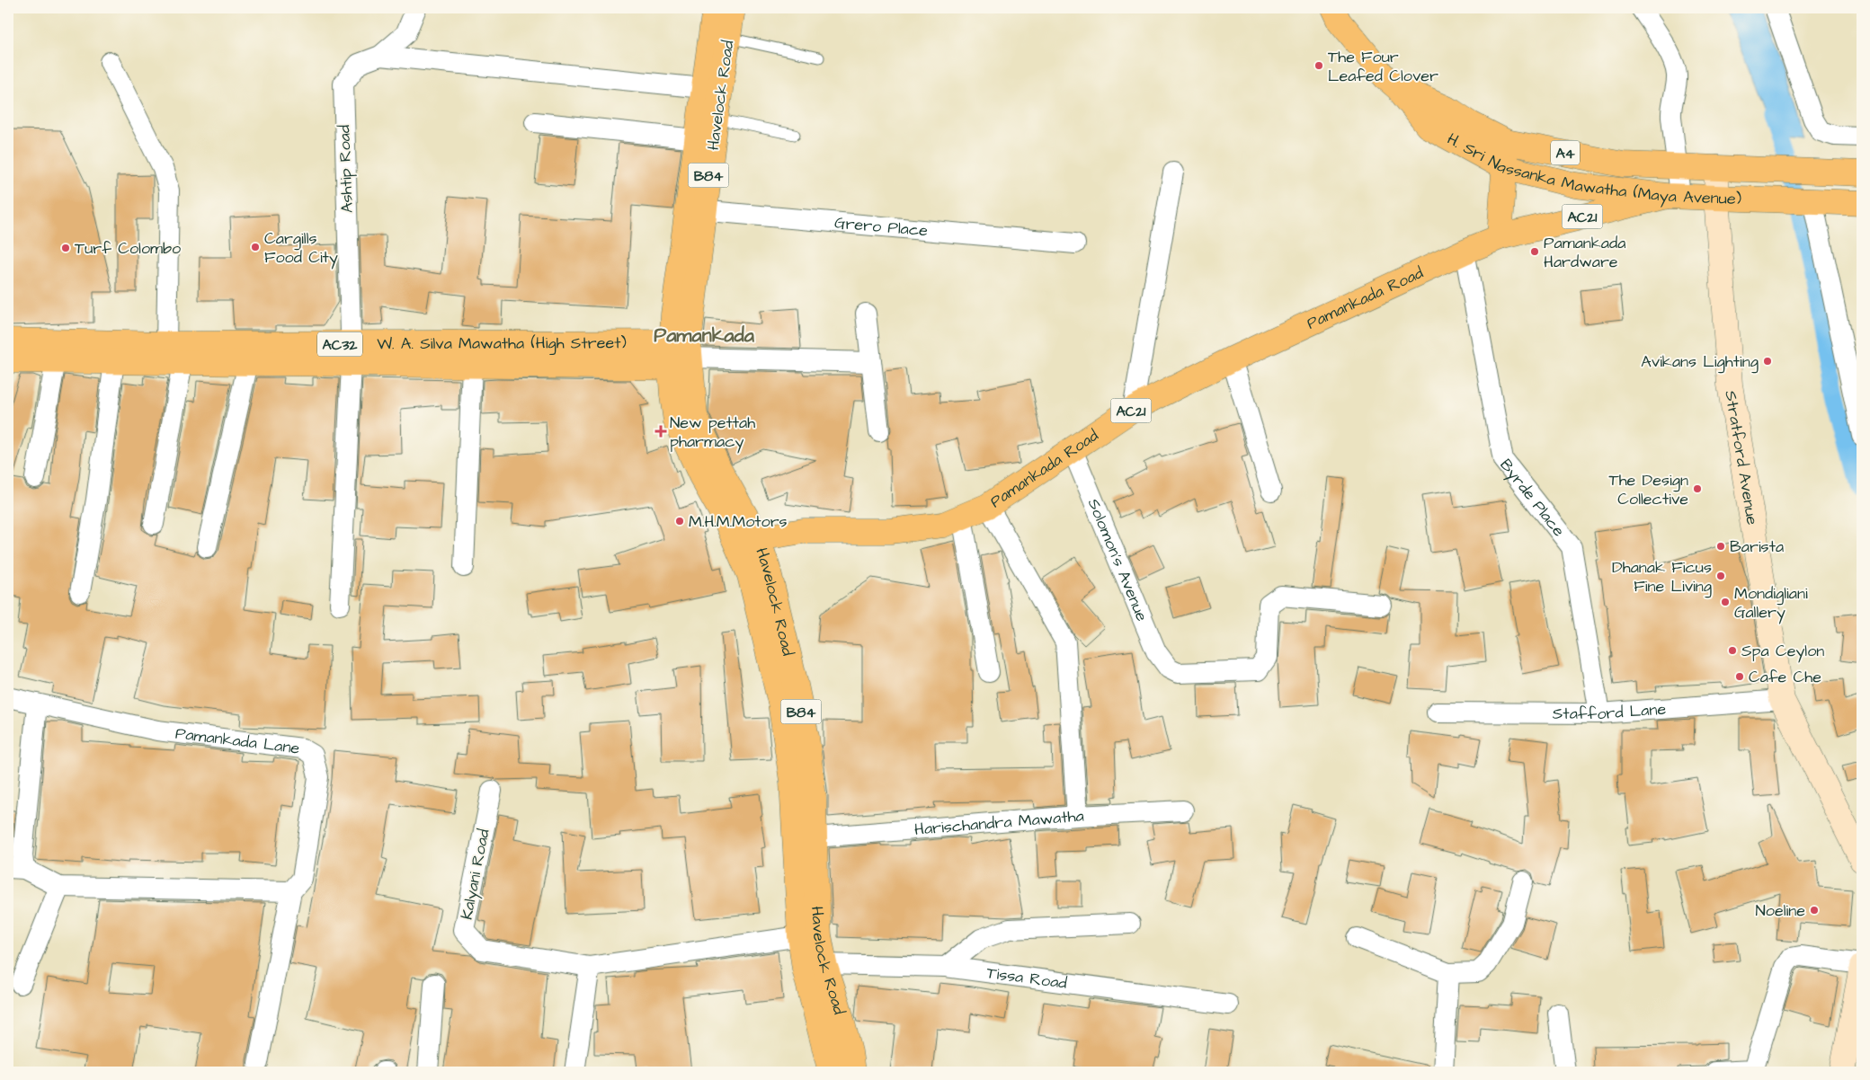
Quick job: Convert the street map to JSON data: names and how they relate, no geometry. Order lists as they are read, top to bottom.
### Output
{
  "streets": {
    "main road": [
      "Havelock Road",
      "A4",
      "H. Sri Nassanka Mawatha (Maya Avenue)",
      "B84",
      "AC21",
      "Pamankada Road",
      "W. A. Silva Mawatha (High Street)",
      "AC32",
      "Stratford Avenue"
    ],
    "street": [
      "Ashtip Road",
      "Grero Place",
      "Byrde Place",
      "Solomon's Avenue",
      "Stafford Lane",
      "Pamankada Lane",
      "Harischandra Mawatha",
      "Kalyani Road",
      "Tissa Road"
    ]
  },
  "crossings": [
    ["Havelock Road", "Grero Place"],
    ["Havelock Road", "Pamankada Road"],
    ["Havelock Road", "W. A. Silva Mawatha (High Street)"],
    ["Havelock Road", "Harischandra Mawatha"],
    ["Havelock Road", "Tissa Road"],
    ["A4", "H. Sri Nassanka Mawatha (Maya Avenue)"],
    ["H. Sri Nassanka Mawatha (Maya Avenue)", "Pamankada Road"],
    ["H. Sri Nassanka Mawatha (Maya Avenue)", "Stratford Avenue"],
    ["Ashtip Road", "W. A. Silva Mawatha (High Street)"],
    ["Pamankada Road", "Byrde Place"],
    ["Pamankada Road", "Solomon's Avenue"],
    ["Stratford Avenue", "Stafford Lane"],
    ["Byrde Place", "Stafford Lane"]
  ],
  "districts": ["Pamankada"],
  "places": {
    "other": [
      "The Four Leafed Clover",
      "Cargills Food City",
      "Turf Colombo",
      "Pamankada Hardware",
      "Avikans Lighting",
      "The Design Collective",
      "M.H.M.Motors",
      "Barista",
      "Dhanak Ficus Fine Living",
      "Mondigliani Gallery",
      "Spa Ceylon",
      "Cafe Che",
      "Noeline"
    ],
    "health": ["New pettah pharmacy"]
  }
}
